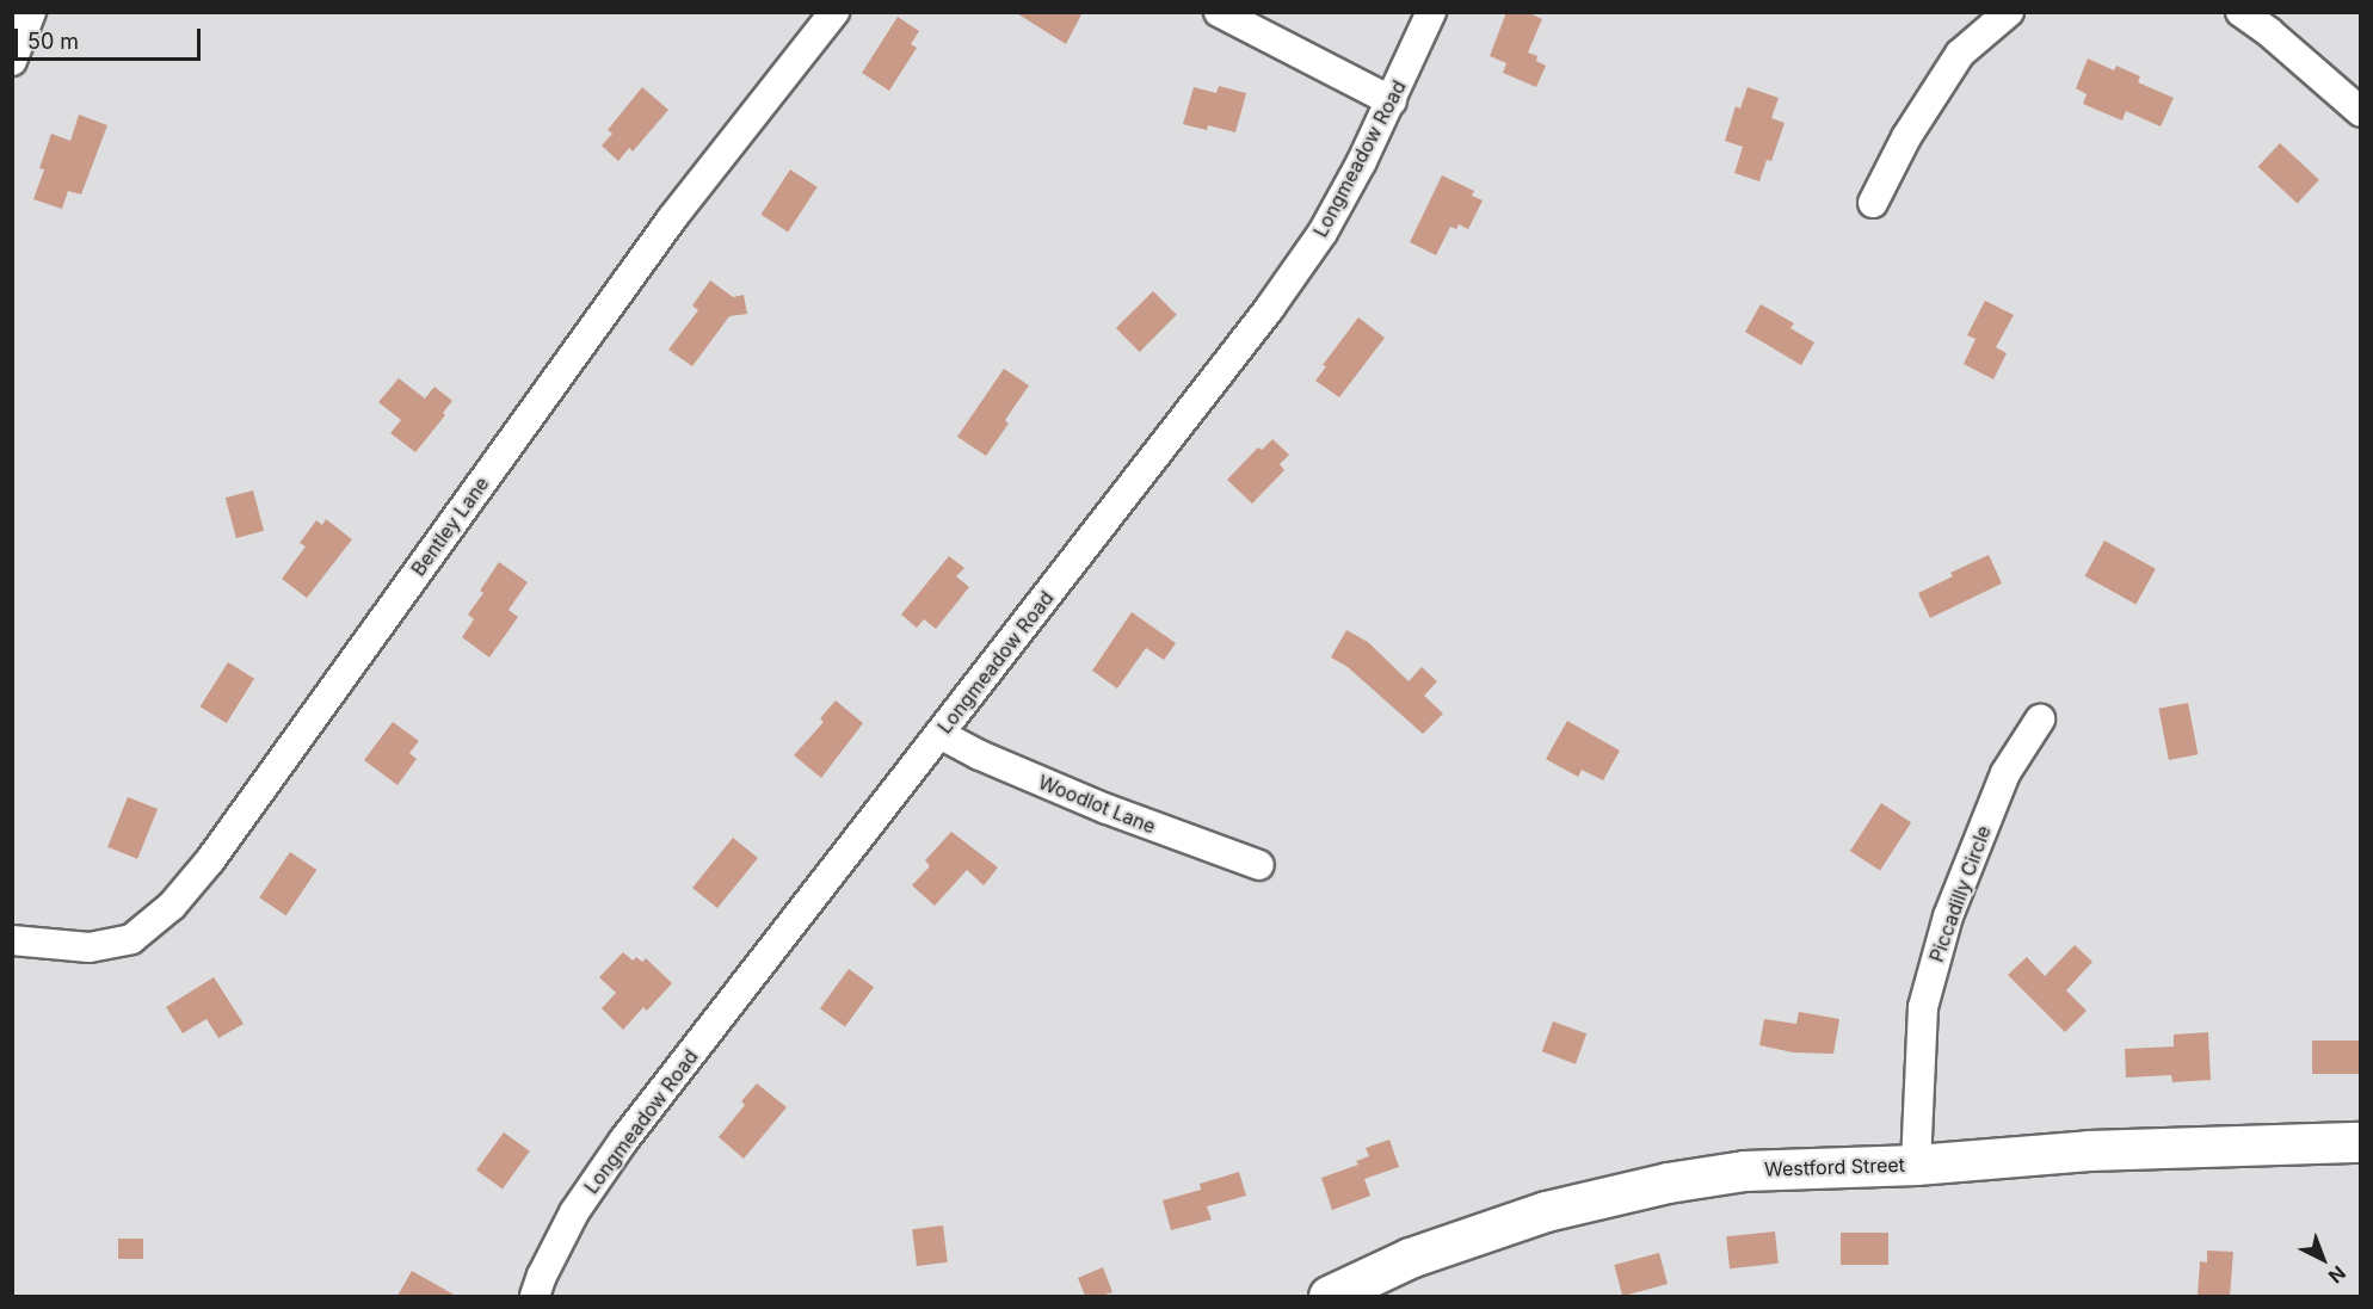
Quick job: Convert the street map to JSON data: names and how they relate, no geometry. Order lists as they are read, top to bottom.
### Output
{
  "streets": {
    "main road": ["Westford Street"],
    "street": [
      "Longmeadow Road",
      "Bentley Lane",
      "Woodlot Lane",
      "Piccadilly Circle"
    ]
  },
  "crossings": [
    ["Longmeadow Road", "Woodlot Lane"],
    ["Piccadilly Circle", "Westford Street"]
  ],
  "scale_bar": "50 m",
  "north": "bottom right"
}
